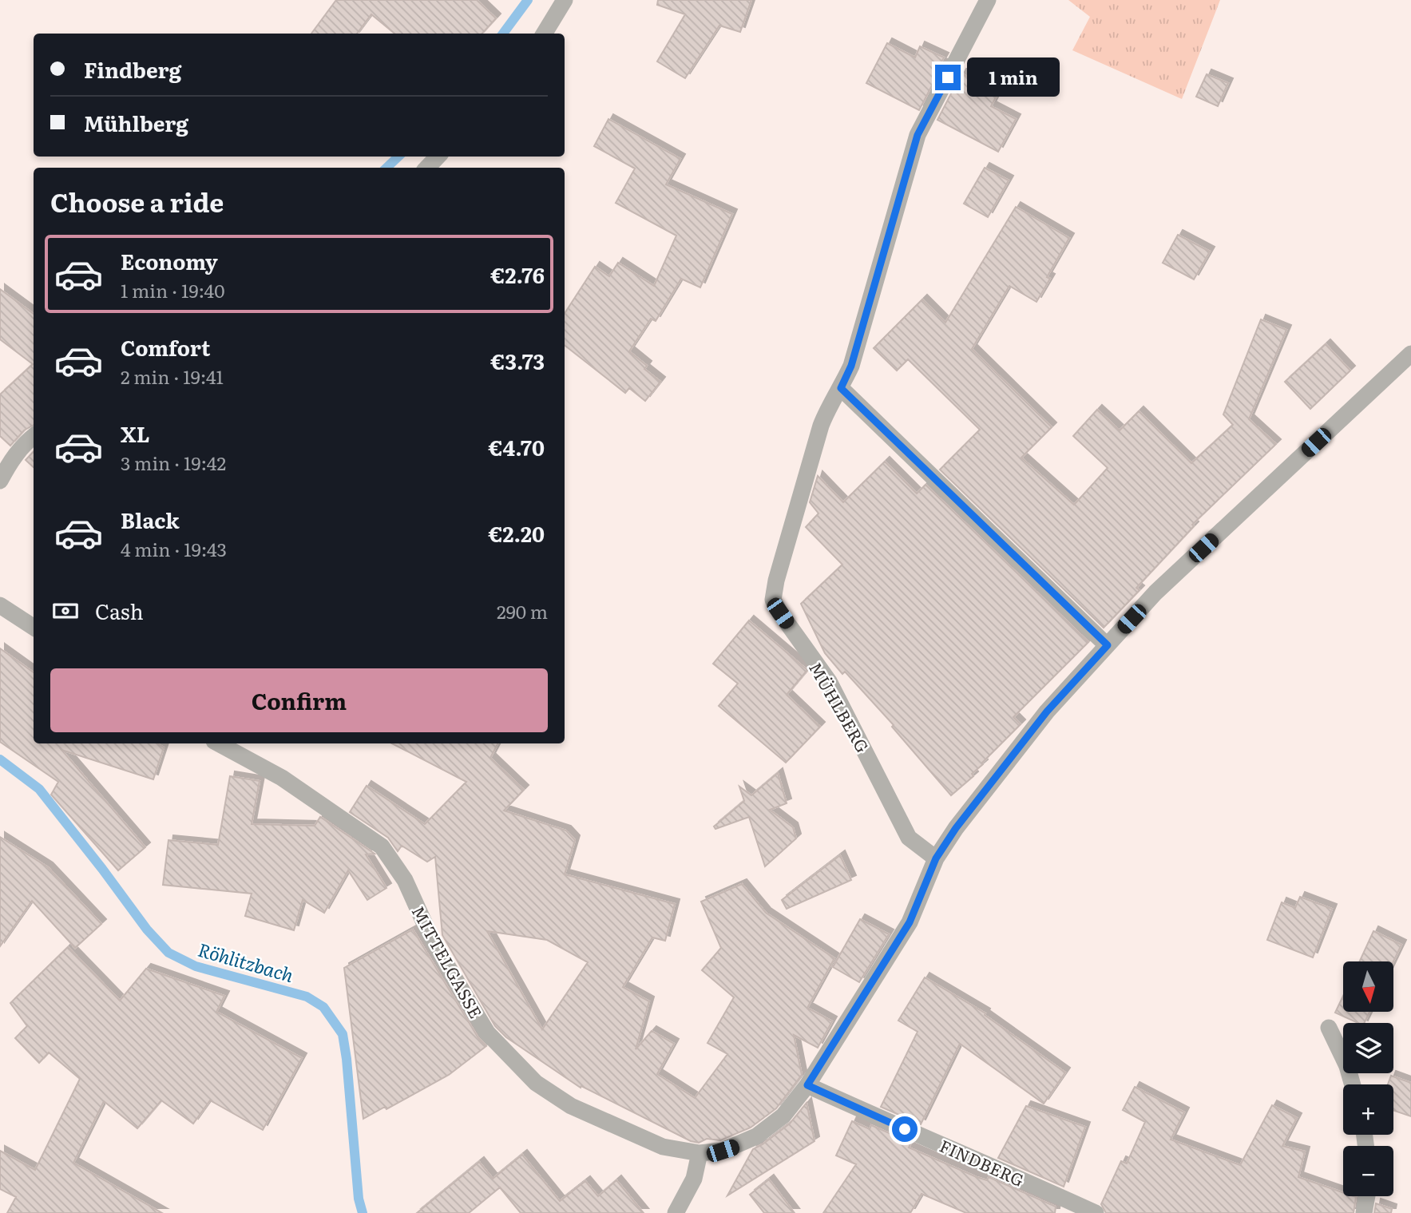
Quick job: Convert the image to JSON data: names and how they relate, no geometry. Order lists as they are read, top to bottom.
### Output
{
  "streets": {
    "street": ["MÜHLBERG", "MITTELGASSE", "FINDBERG"]
  },
  "water": ["Röhlitzbach"],
  "north": "bottom",
  "page": {
    "banner": ["Findberg", "Mühlberg"],
    "bubble": "1 min",
    "heading": "Choose a ride",
    "list": [
      {
        "name": "Economy",
        "note": "1 min · 19:40",
        "value": "€2.76"
      },
      {
        "name": "Comfort",
        "note": "2 min · 19:41",
        "value": "€3.73"
      },
      {
        "name": "XL",
        "note": "3 min · 19:42",
        "value": "€4.70"
      },
      {
        "name": "Black",
        "note": "4 min · 19:43",
        "value": "€2.20"
      }
    ],
    "pay": ["Cash", "290 m"],
    "buttons": "Confirm",
    "map_buttons": ["+", "−"]
  }
}
